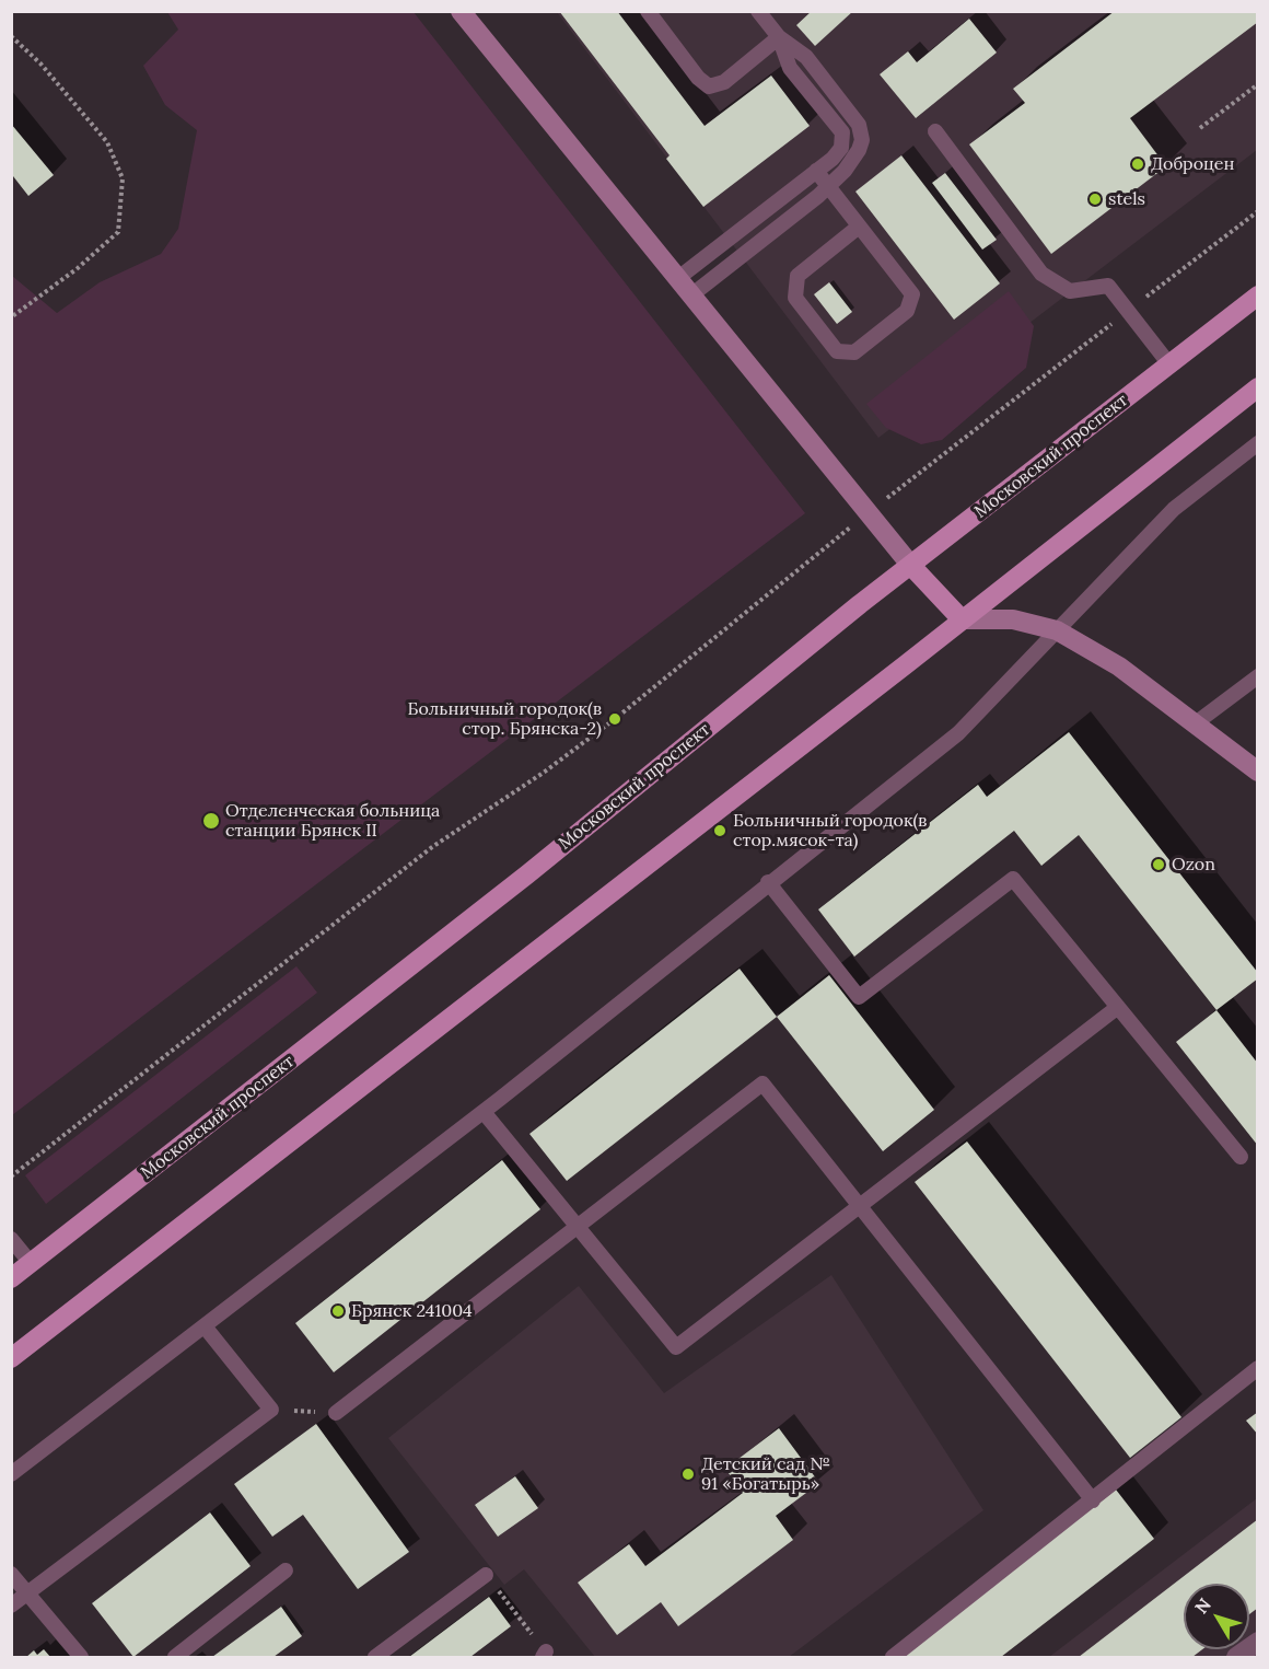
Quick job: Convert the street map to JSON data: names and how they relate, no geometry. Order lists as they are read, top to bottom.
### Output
{
  "streets": {
    "main road": ["Московский проспект"]
  },
  "places": [
    "Доброцен",
    "stels",
    "Больничный городок(в стор. Брянска-2)",
    "Отделенческая больница станции Брянск II",
    "Больничный городок(в стор.мясок-та)",
    "Ozon",
    "Брянск 241004",
    "Детский сад № 91 «Богатырь»"
  ],
  "north": "top left"
}
